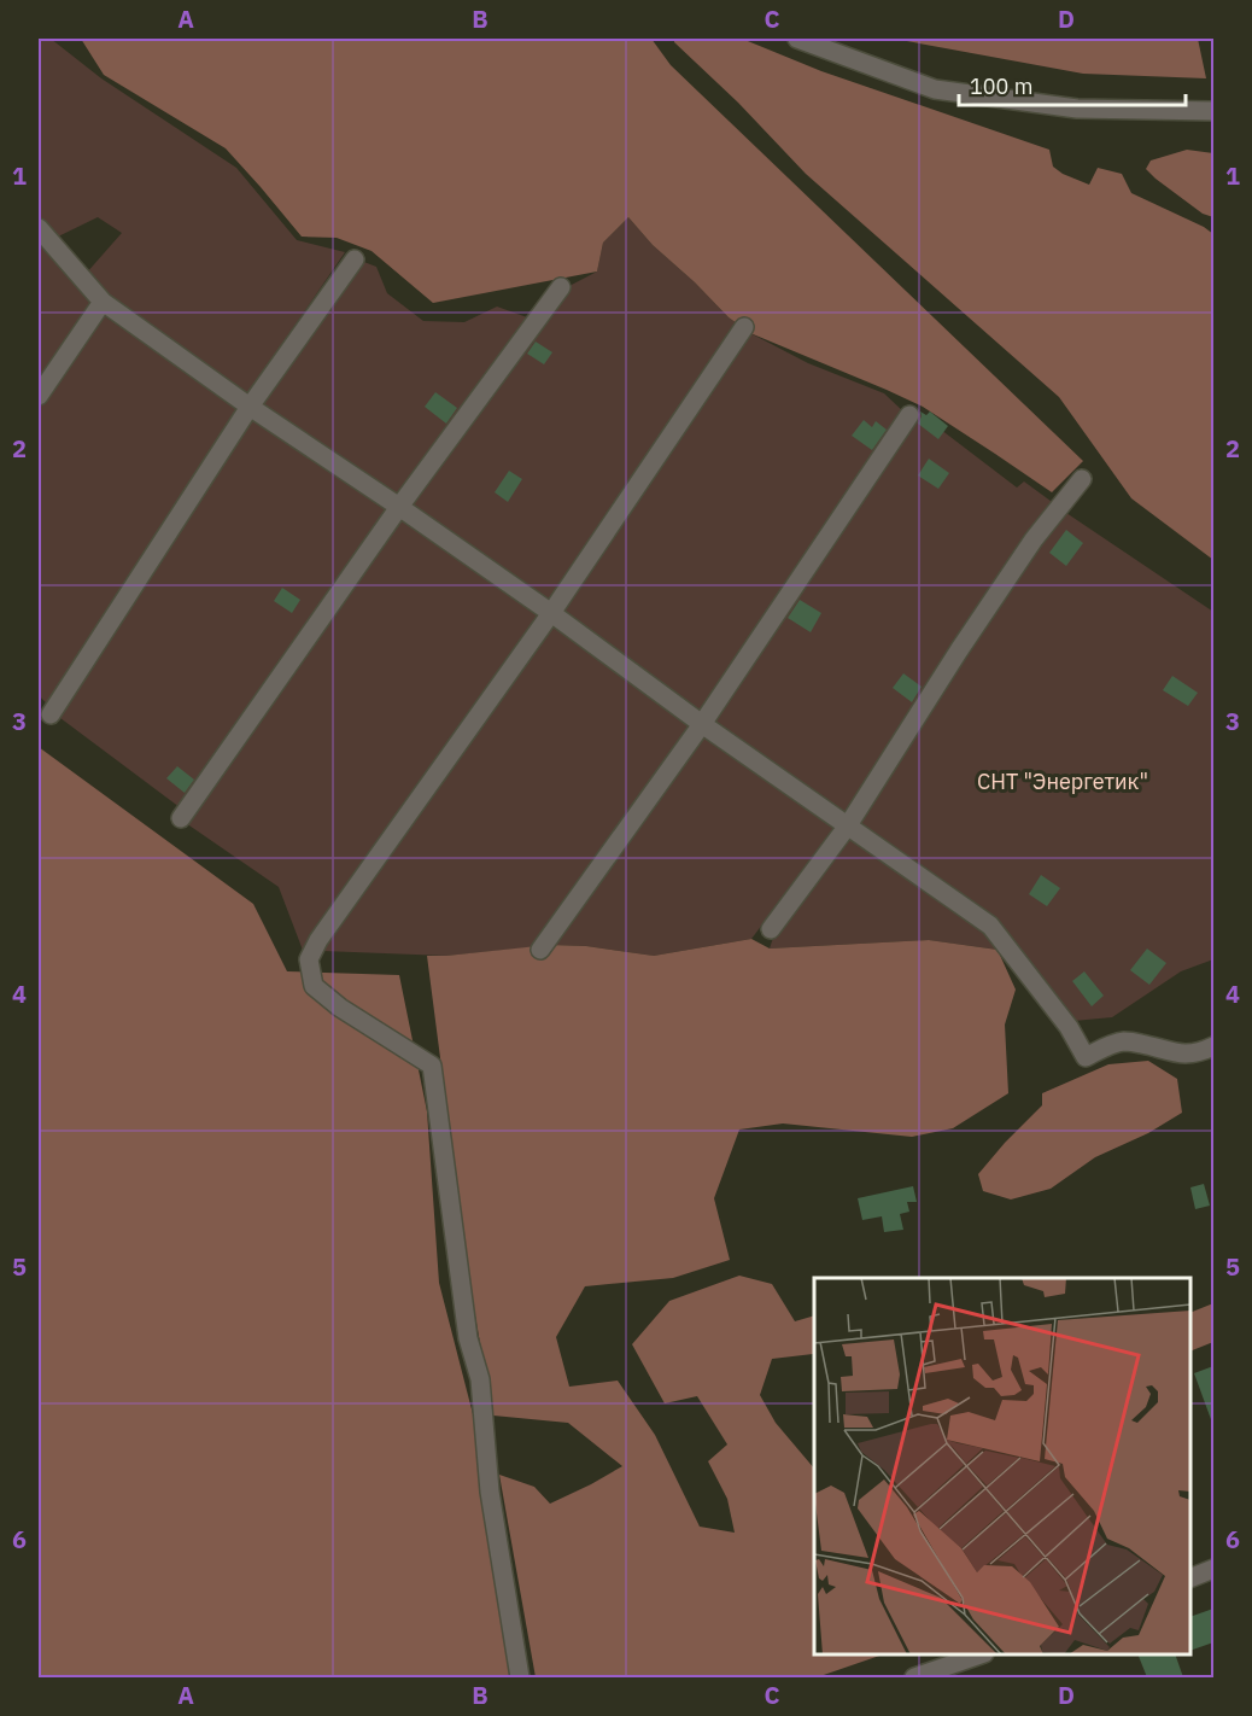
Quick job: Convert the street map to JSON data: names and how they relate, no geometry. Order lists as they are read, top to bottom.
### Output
{
  "parks": ["СНТ \"Энергетик\""],
  "scale_bar": "100 m",
  "grid": {
    "columns": [
      "A",
      "B",
      "C",
      "D"
    ],
    "rows": [
      "1",
      "2",
      "3",
      "4",
      "5",
      "6"
    ]
  }
}
